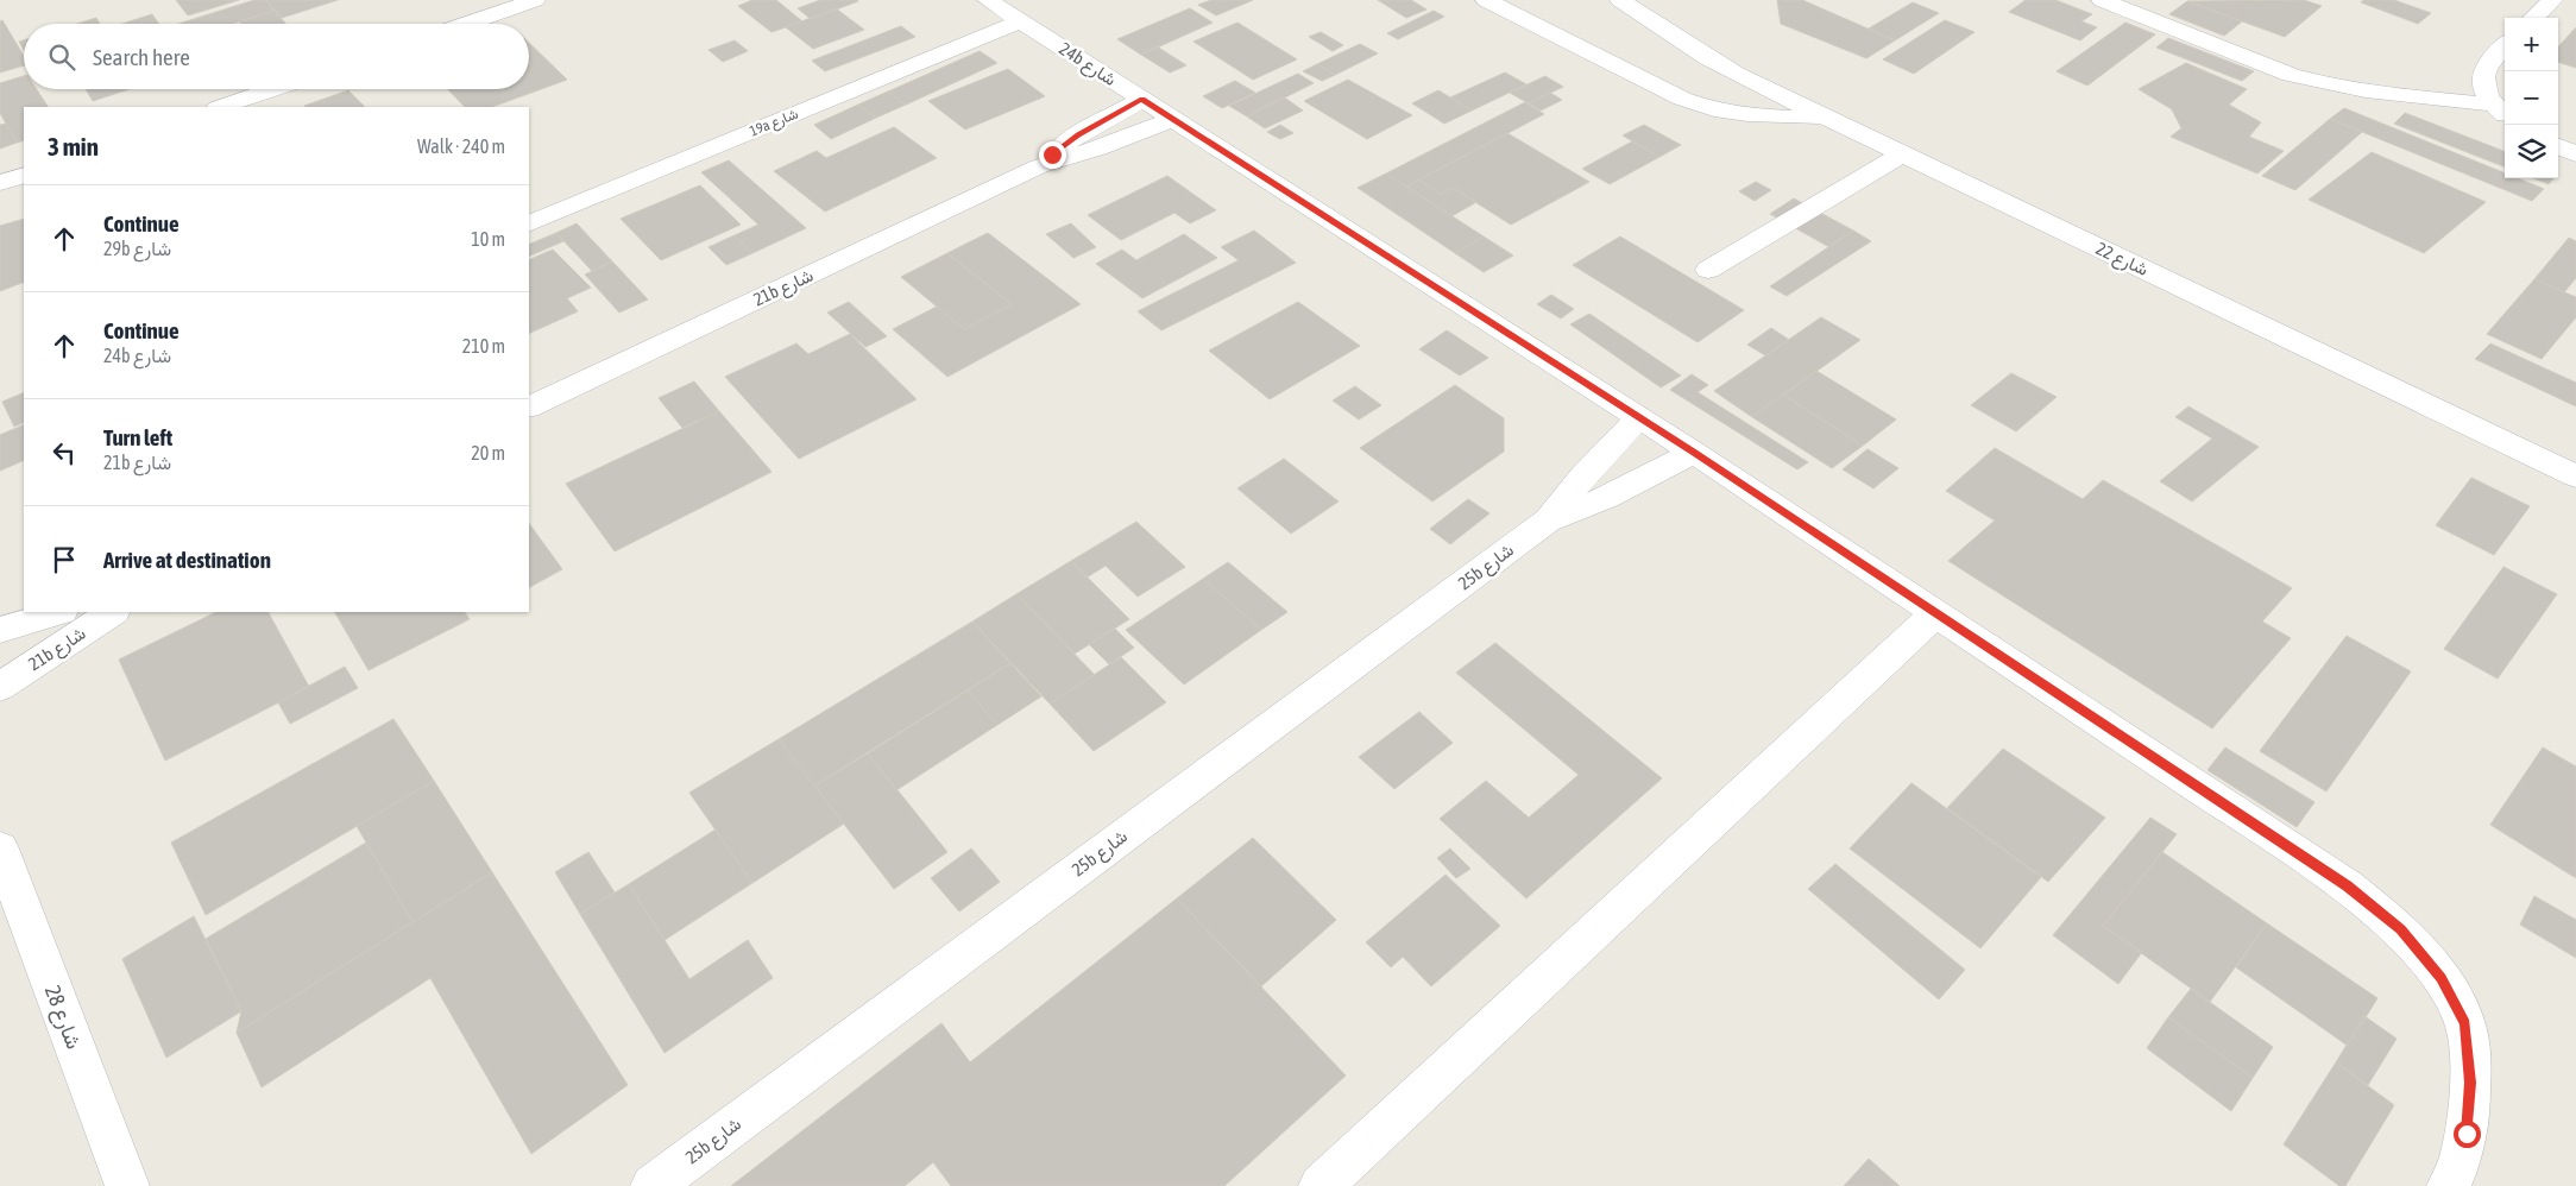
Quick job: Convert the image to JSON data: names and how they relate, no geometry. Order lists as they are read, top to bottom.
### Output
{
  "streets": {
    "street": [
      "24b شارع",
      "19a شارع",
      "شارع 22",
      "21b شارع",
      "25b شارع",
      "شارع 28"
    ]
  },
  "crossings": [
    ["24b شارع", "19a شارع"],
    ["24b شارع", "21b شارع"],
    ["24b شارع", "25b شارع"]
  ],
  "page": {
    "map_buttons": ["+", "−"],
    "search": "Search here",
    "heading": ["3 min", "Walk · 240 m"],
    "list": [
      ["Continue", "29b شارع", "10 m"],
      ["Continue", "24b شارع", "210 m"],
      ["Turn left", "21b شارع", "20 m"],
      "Arrive at destination"
    ]
  }
}
